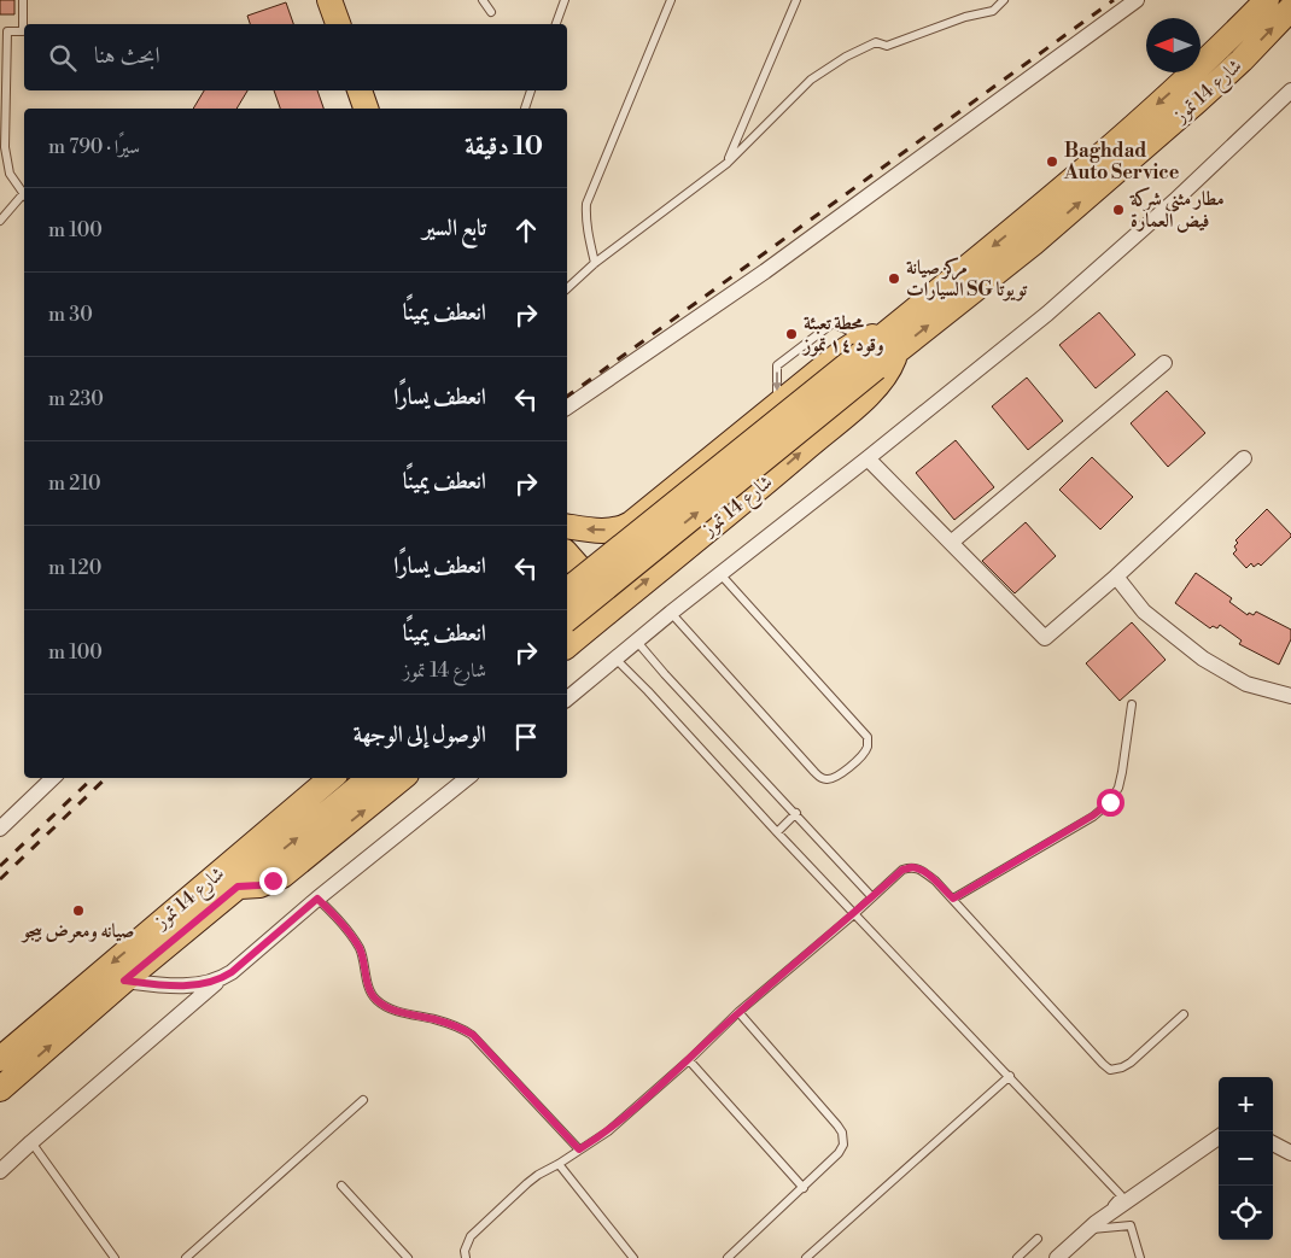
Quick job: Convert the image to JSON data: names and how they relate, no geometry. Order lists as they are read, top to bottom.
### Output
{
  "streets": {
    "main road": ["شارع 14 تموز"]
  },
  "places": [
    "Baghdad Auto Service",
    "مطار مثنى شركة فيض العمارة",
    "مركز صيانة السيارات SG تويوتا",
    "محطة تعبئة وقود ١٤ تموز",
    "صيانه ومعرض بيجو"
  ],
  "north": "left",
  "page": {
    "search": "ابحث هنا",
    "heading": ["10 دقيقة", "سيرًا · 790 m"],
    "list": [
      ["تابع السير", "100 m"],
      ["انعطف يمينًا", "30 m"],
      ["انعطف يسارًا", "230 m"],
      ["انعطف يمينًا", "210 m"],
      ["انعطف يسارًا", "120 m"],
      ["انعطف يمينًا", "شارع 14 تموز", "100 m"],
      "الوصول إلى الوجهة"
    ],
    "map_buttons": ["+", "−"]
  }
}
